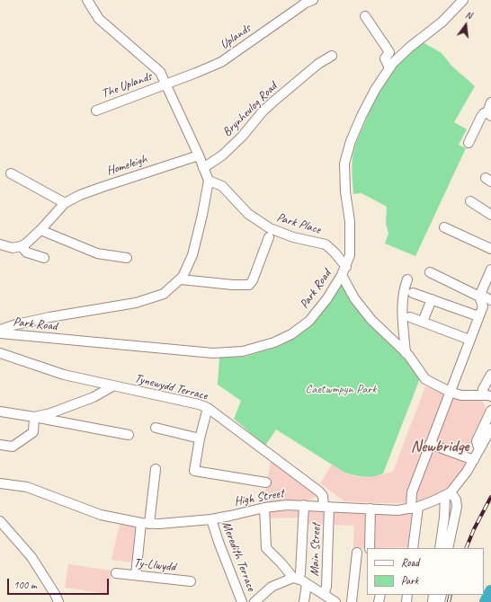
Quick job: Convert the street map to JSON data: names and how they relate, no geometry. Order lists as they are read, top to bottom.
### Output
{
  "streets": {
    "street": [
      "Uplands",
      "The Uplands",
      "Brynheulog Road",
      "Homeleigh",
      "Park Place",
      "Park Road",
      "Tynewydd Terrace",
      "High Street",
      "Main Street",
      "Meredith Terrace",
      "Ty-Llwydd"
    ]
  },
  "crossings": [
    ["Uplands", "The Uplands"],
    ["Park Place", "Park Road"],
    ["Tynewydd Terrace", "High Street"],
    ["Tynewydd Terrace", "Main Street"],
    ["High Street", "Main Street"],
    ["High Street", "Meredith Terrace"]
  ],
  "districts": ["Newbridge"],
  "parks": ["Caetwmpyn Park"],
  "legend": ["Road", "Park"],
  "scale_bar": "100 m",
  "north": "top"
}
